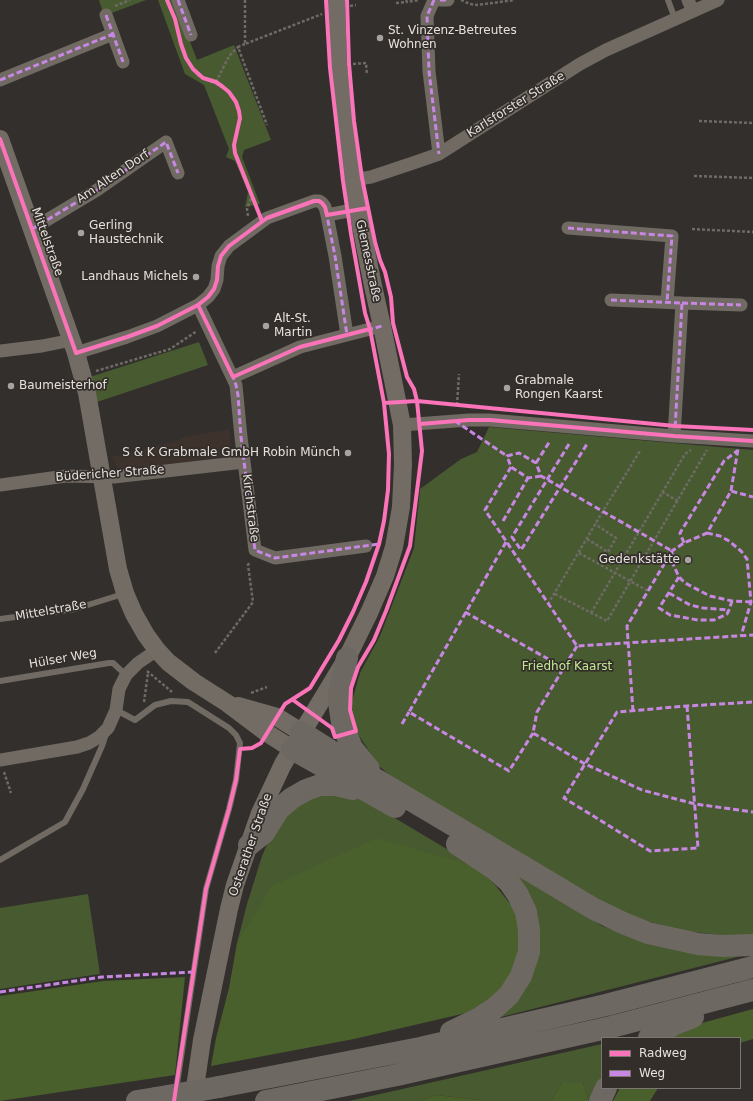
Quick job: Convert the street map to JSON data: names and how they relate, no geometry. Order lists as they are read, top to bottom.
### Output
{
  "streets": {
    "main road": ["Mittelstraße", "Giemesstraße", "Osterather Straße"],
    "street": [
      "Karlsforster Straße",
      "Am Alten Dorf",
      "Büdericher Straße",
      "Kirchstraße"
    ],
    "lane": ["Hülser Weg"]
  },
  "crossings": [
    ["Karlsforster Straße", "Giemesstraße"],
    ["Am Alten Dorf", "Mittelstraße"],
    ["Mittelstraße", "Büdericher Straße"],
    ["Mittelstraße", "Osterather Straße"],
    ["Giemesstraße", "Osterather Straße"],
    ["Büdericher Straße", "Kirchstraße"]
  ],
  "parks": ["Friedhof Kaarst"],
  "places": [
    "St. Vinzenz-Betreutes Wohnen",
    "Gerling Haustechnik",
    "Landhaus Michels",
    "Alt-St. Martin",
    "Baumeisterhof",
    "Grabmale Rongen Kaarst",
    "S & K Grabmale GmbH Robin Münch",
    "Gedenkstätte"
  ],
  "legend": ["Radweg", "Weg"]
}
